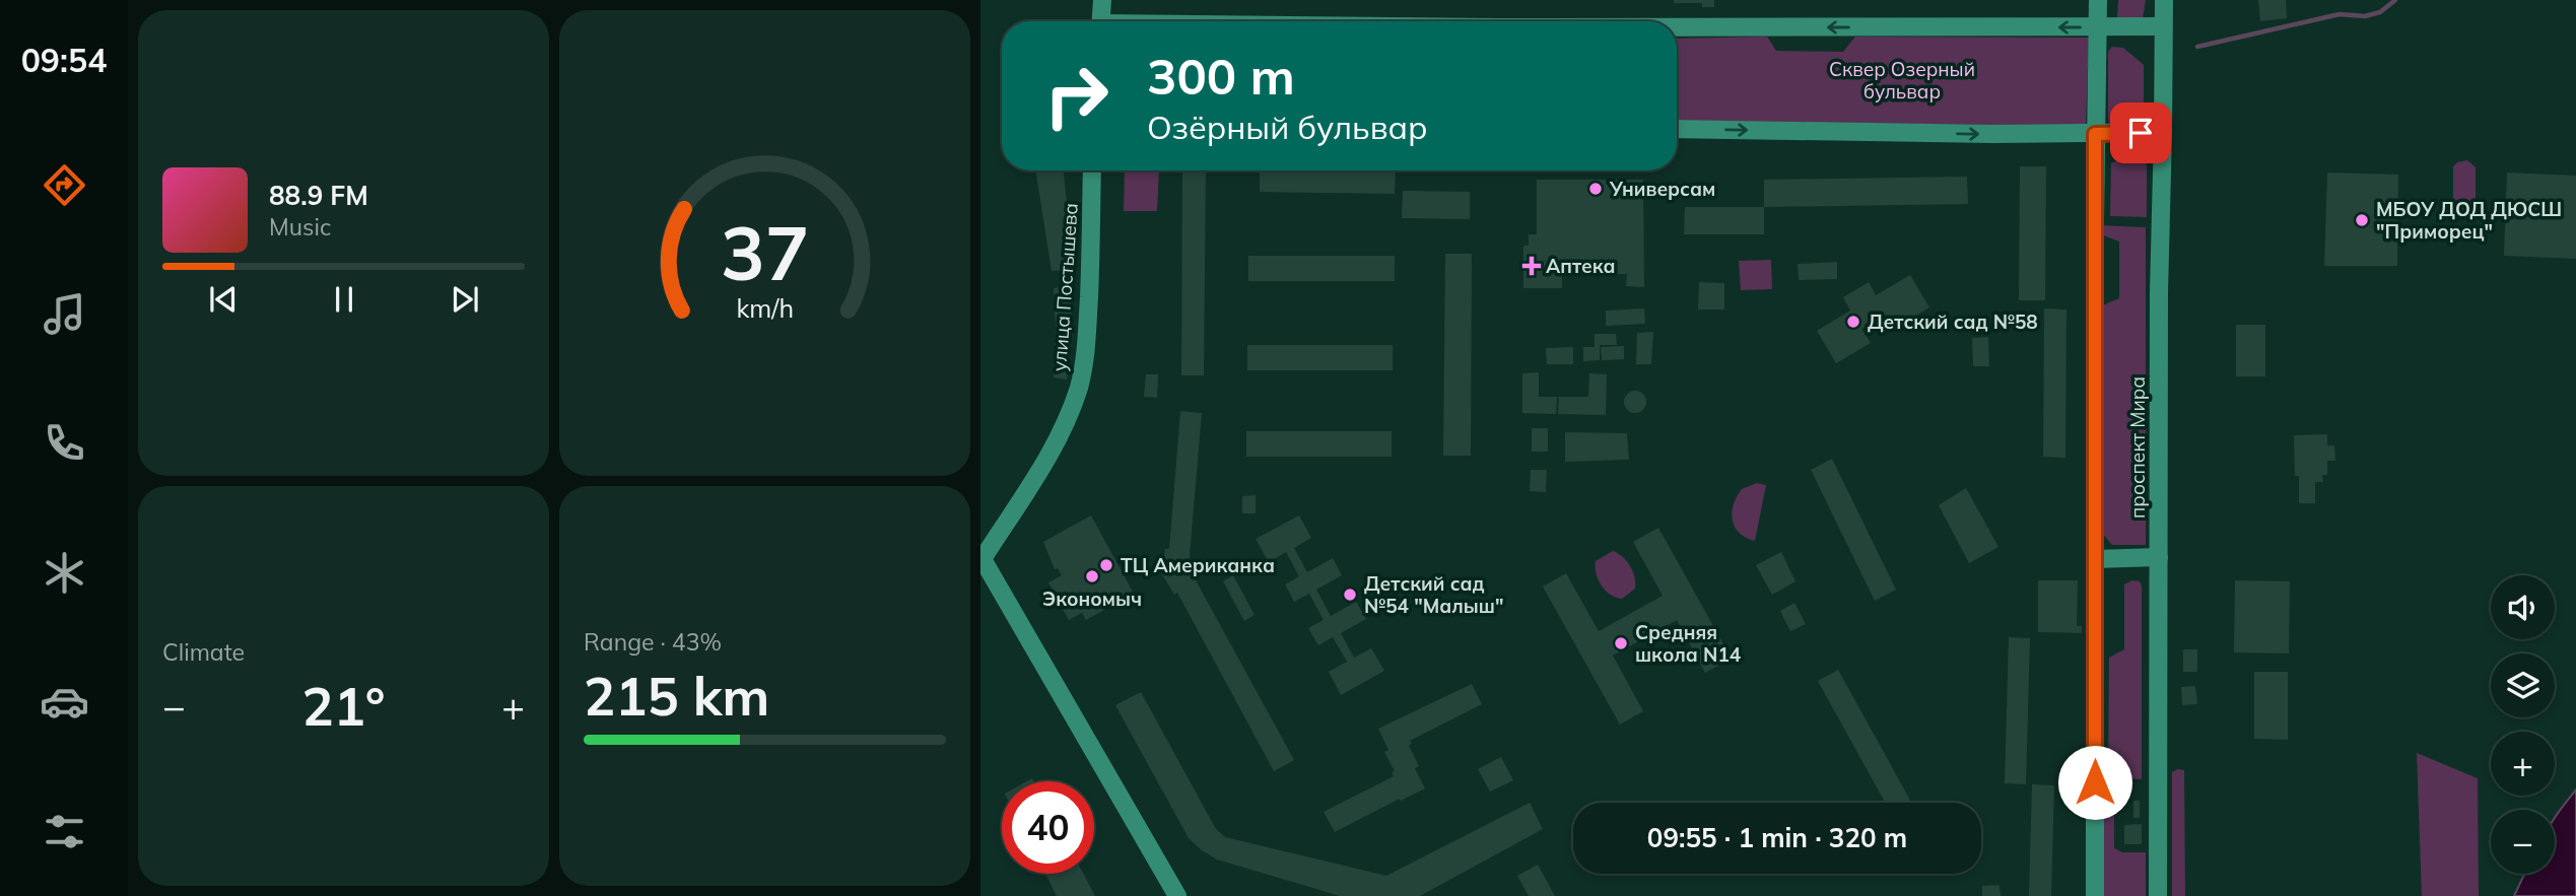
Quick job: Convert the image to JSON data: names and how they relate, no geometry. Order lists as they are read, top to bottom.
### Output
{
  "streets": {
    "street": ["улица Постышева", "проспект Мира"]
  },
  "parks": ["Сквер Озерный бульвар"],
  "places": {
    "other": [
      "Универсам",
      "МБОУ ДОД ДЮСШ \"Приморец\"",
      "Детский сад №58",
      "ТЦ Американка",
      "Экономыч",
      "Детский сад №54 \"Малыш\"",
      "Средняя школа N14"
    ],
    "health": ["Аптека"]
  },
  "page": {
    "tabs": "09:54",
    "turn": ["300 m", "Озёрный бульвар"],
    "song": ["88.9 FM", "Music"],
    "tile": [
      "Climate",
      ["Range · 43%", "215 km"]
    ],
    "map_buttons": ["+", "−"],
    "heat": ["−", "21°", "+"],
    "limit": "40",
    "trip": "09:55 · 1 min · 320 m",
    "gauge": ["37", "km/h"]
  }
}
